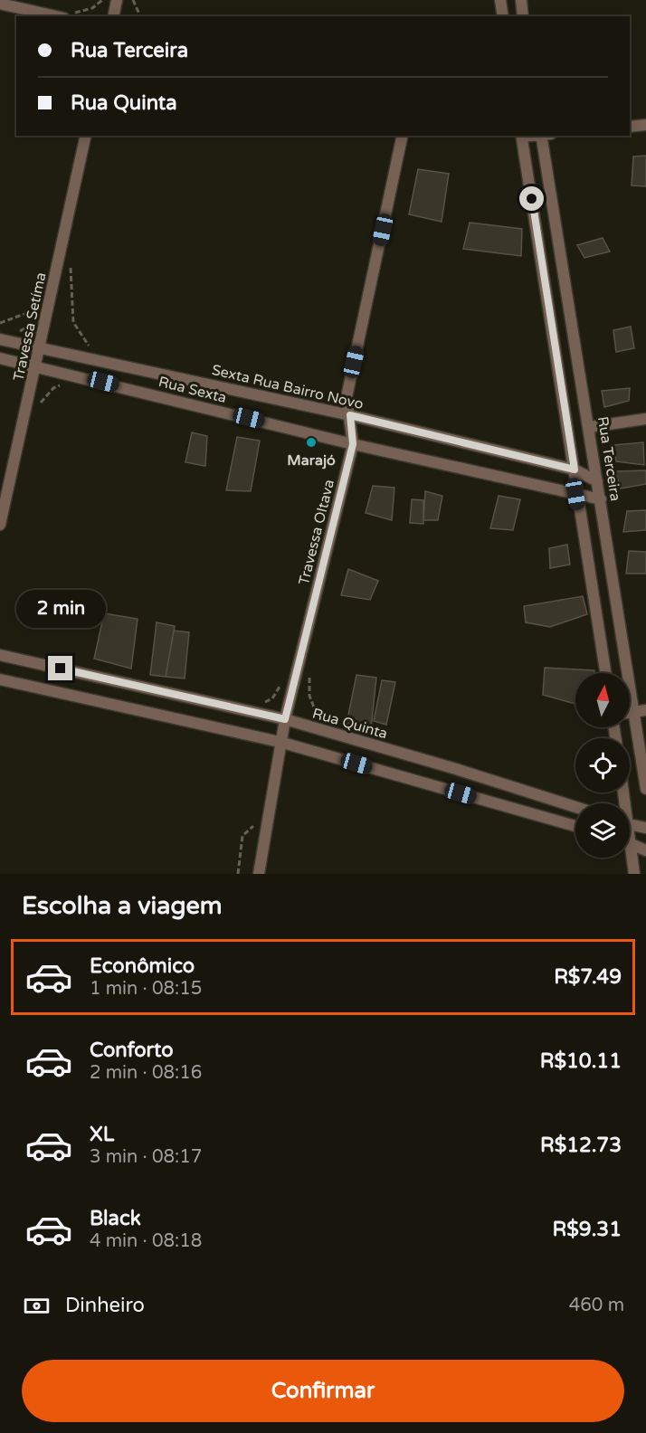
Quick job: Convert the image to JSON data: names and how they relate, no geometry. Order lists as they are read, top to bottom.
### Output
{
  "streets": {
    "street": [
      "Travessa Setíma",
      "Sexta Rua Bairro Novo",
      "Rua Sexta",
      "Rua Terceira",
      "Travessa OItava",
      "Rua Quinta"
    ]
  },
  "crossings": [
    ["Travessa Setíma", "Sexta Rua Bairro Novo"],
    ["Travessa Setíma", "Rua Sexta"],
    ["Sexta Rua Bairro Novo", "Rua Terceira"],
    ["Sexta Rua Bairro Novo", "Travessa OItava"],
    ["Rua Sexta", "Rua Terceira"],
    ["Rua Sexta", "Travessa OItava"],
    ["Travessa OItava", "Rua Quinta"]
  ],
  "places": ["Marajó"],
  "north": "top",
  "page": {
    "banner": ["Rua Terceira", "Rua Quinta"],
    "bubble": "2 min",
    "heading": "Escolha a viagem",
    "list": [
      {
        "name": "Econômico",
        "note": "1 min · 08:15",
        "value": "R$7.49"
      },
      {
        "name": "Conforto",
        "note": "2 min · 08:16",
        "value": "R$10.11"
      },
      {
        "name": "XL",
        "note": "3 min · 08:17",
        "value": "R$12.73"
      },
      {
        "name": "Black",
        "note": "4 min · 08:18",
        "value": "R$9.31"
      }
    ],
    "pay": ["Dinheiro", "460 m"],
    "buttons": "Confirmar"
  }
}
